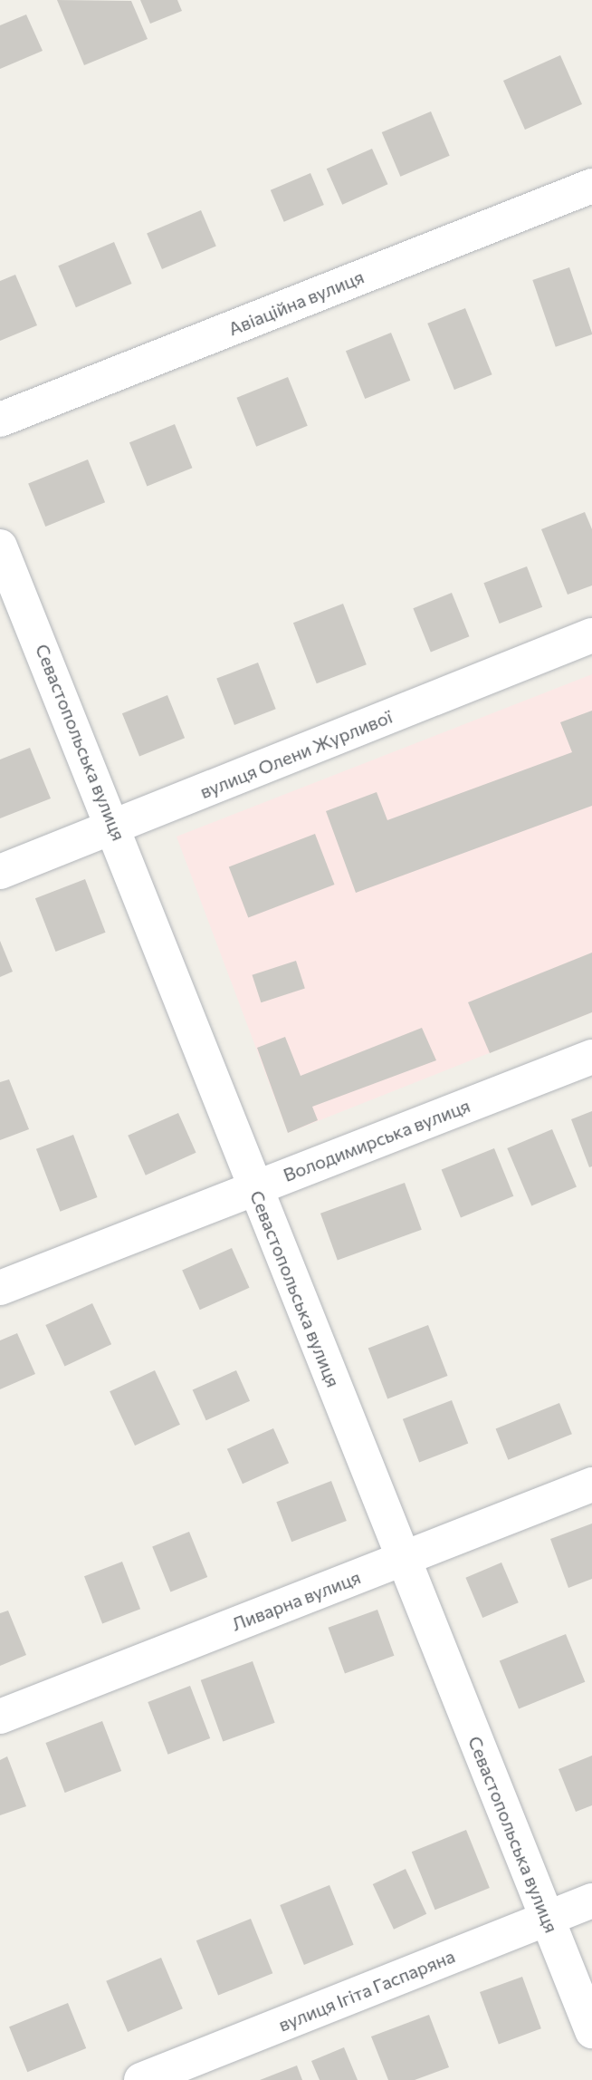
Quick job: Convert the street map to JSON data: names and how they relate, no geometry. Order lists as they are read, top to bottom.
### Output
{
  "streets": {
    "street": [
      "Авіаційна вулиця",
      "Севастопольська вулиця",
      "вулиця Олени Журливої",
      "Володимирська вулиця",
      "Ливарна вулиця",
      "вулиця Ігіта Гаспаряна"
    ]
  },
  "crossings": [
    ["Севастопольська вулиця", "вулиця Олени Журливої"],
    ["Севастопольська вулиця", "Володимирська вулиця"],
    ["Севастопольська вулиця", "Ливарна вулиця"],
    ["Севастопольська вулиця", "вулиця Ігіта Гаспаряна"]
  ]
}
